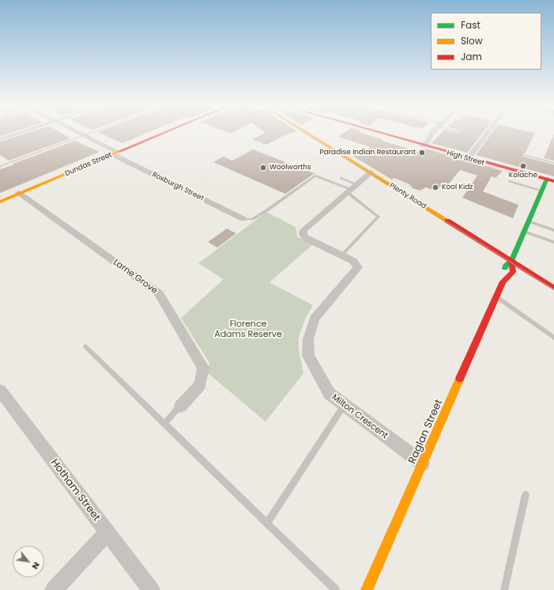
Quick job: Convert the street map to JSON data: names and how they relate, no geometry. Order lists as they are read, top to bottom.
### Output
{
  "streets": {
    "main road": [
      "High Street",
      "Dundas Street",
      "Plenty Road",
      "Raglan Street"
    ],
    "street": [
      "Roxburgh Street",
      "Larne Grove",
      "Milton Crescent",
      "Hotham Street"
    ]
  },
  "crossings": [
    ["High Street", "Raglan Street"],
    ["Dundas Street", "Roxburgh Street"],
    ["Dundas Street", "Larne Grove"],
    ["Plenty Road", "Milton Crescent"],
    ["Plenty Road", "Raglan Street"],
    ["Milton Crescent", "Raglan Street"]
  ],
  "parks": ["Florence Adams Reserve"],
  "places": [
    "Paradise Indian Restaurant",
    "Kolache",
    "Woolworths",
    "Kool Kidz"
  ],
  "legend": ["Fast", "Slow", "Jam"],
  "north": "bottom right"
}
